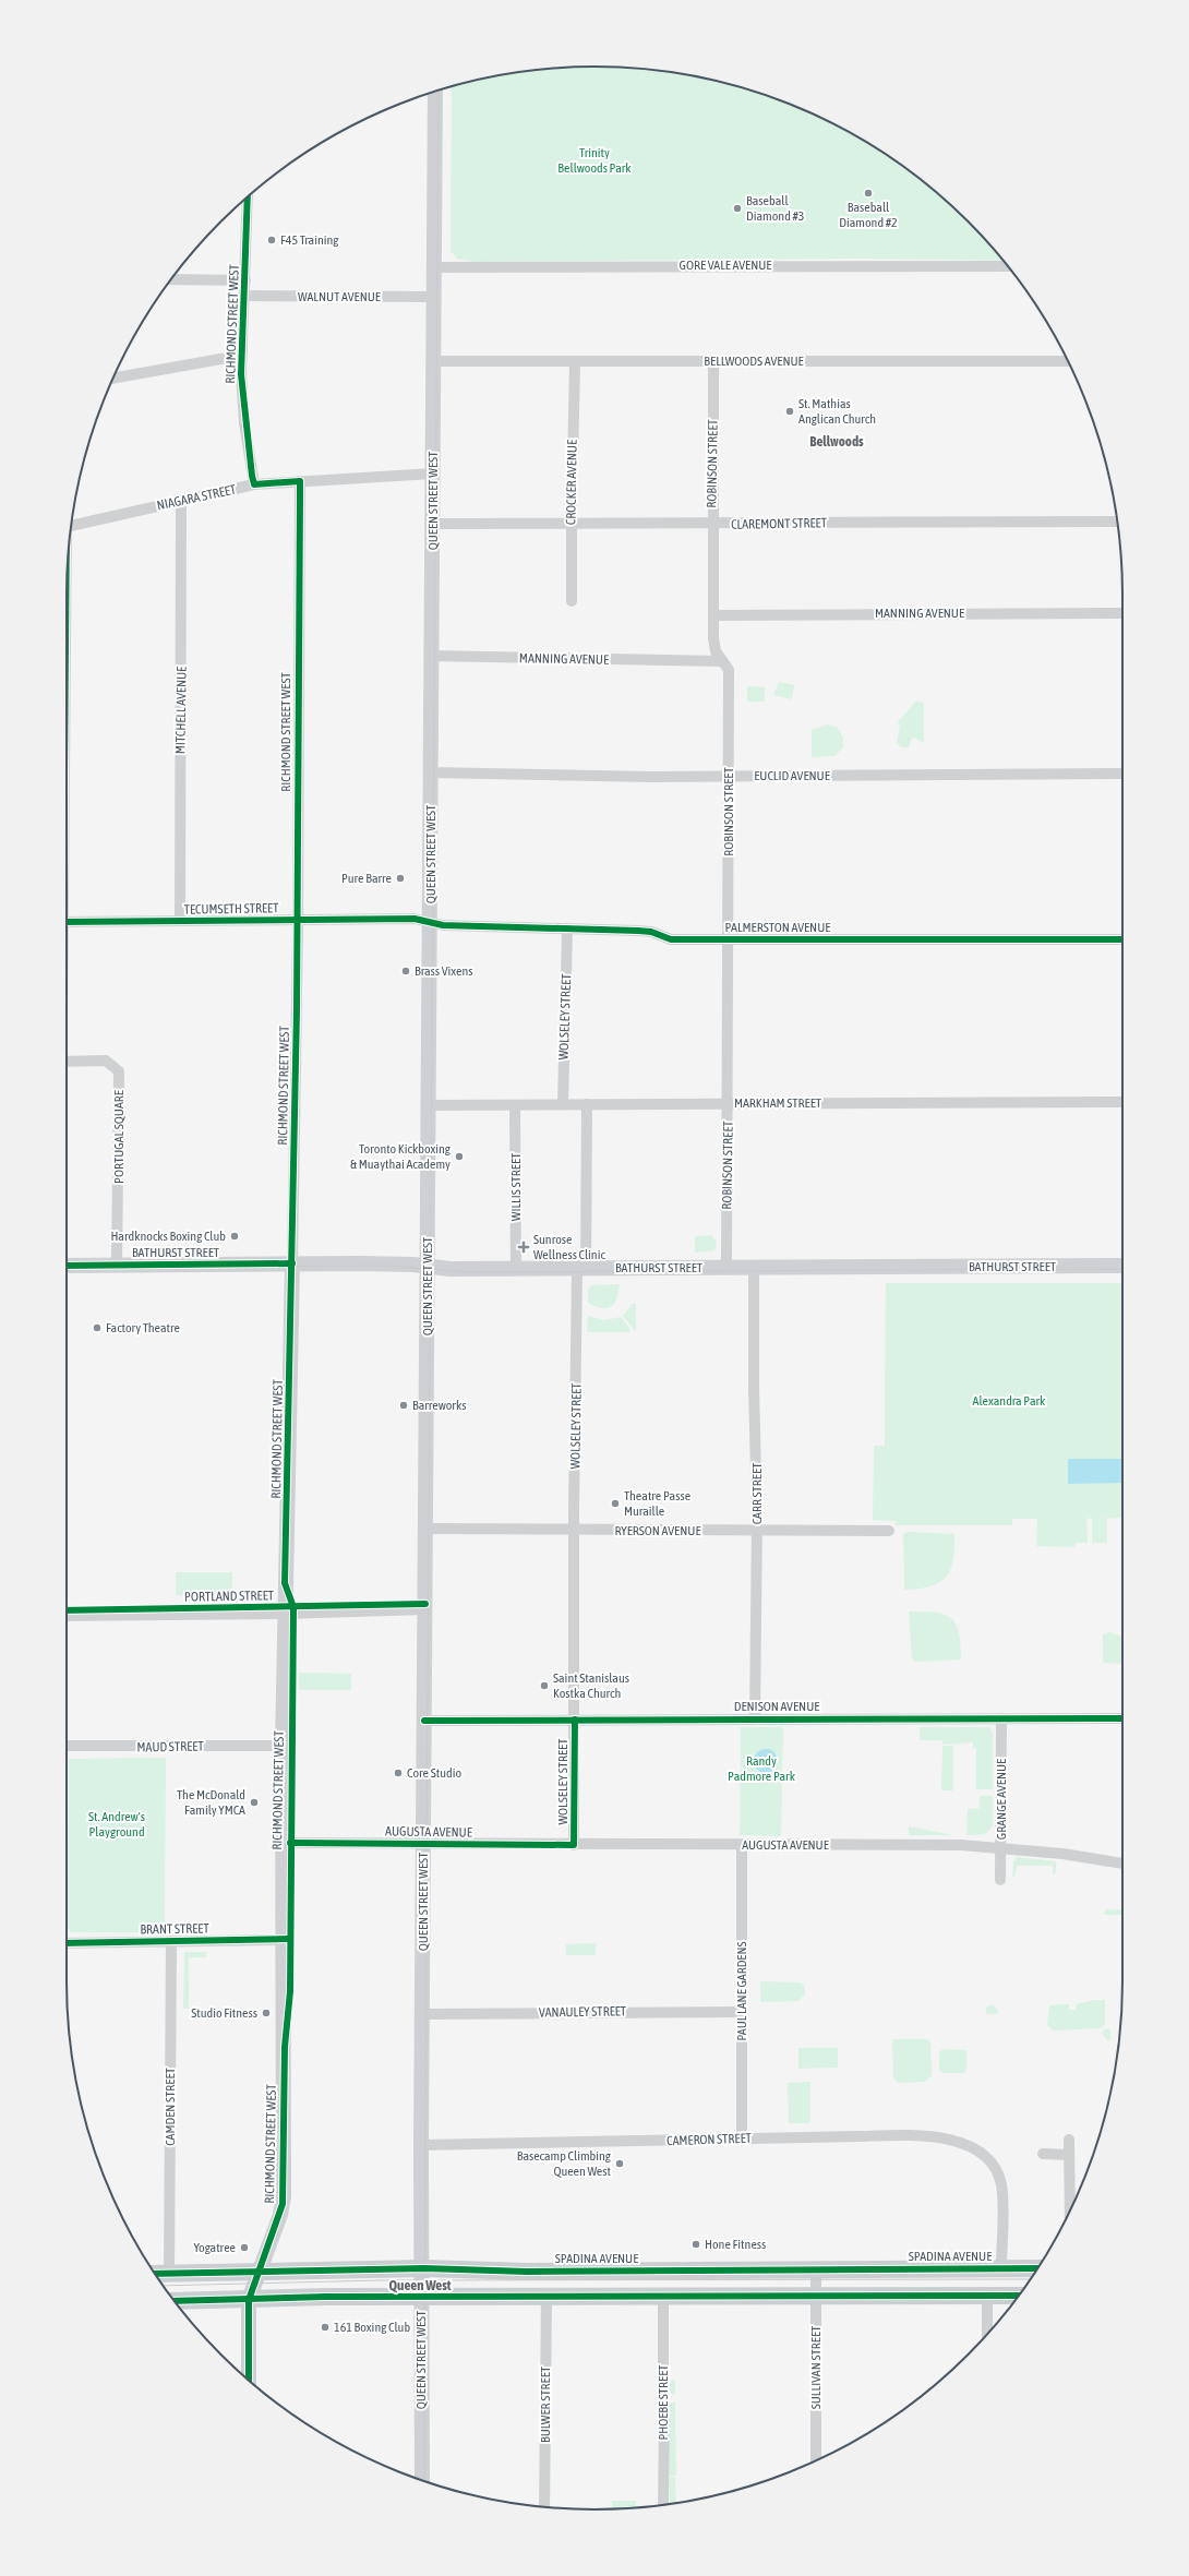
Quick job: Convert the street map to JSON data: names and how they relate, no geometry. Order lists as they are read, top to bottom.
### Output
{
  "streets": {
    "main road": [
      "RICHMOND STREET WEST",
      "QUEEN STREET WEST",
      "BATHURST STREET",
      "SPADINA AVENUE"
    ],
    "street": [
      "GORE VALE AVENUE",
      "WALNUT AVENUE",
      "BELLWOODS AVENUE",
      "ROBINSON STREET",
      "CROCKER AVENUE",
      "NIAGARA STREET",
      "CLAREMONT STREET",
      "MANNING AVENUE",
      "MITCHELL AVENUE",
      "EUCLID AVENUE",
      "TECUMSETH STREET",
      "PALMERSTON AVENUE",
      "WOLSELEY STREET",
      "MARKHAM STREET",
      "PORTUGAL SQUARE",
      "WILLIS STREET",
      "CARR STREET",
      "RYERSON AVENUE",
      "PORTLAND STREET",
      "DENISON AVENUE",
      "MAUD STREET",
      "GRANGE AVENUE",
      "AUGUSTA AVENUE",
      "BRANT STREET",
      "PAUL LANE GARDENS",
      "VANAULEY STREET",
      "CAMDEN STREET",
      "CAMERON STREET",
      "SULLIVAN STREET",
      "PHOEBE STREET",
      "BULWER STREET"
    ]
  },
  "crossings": [
    ["GORE VALE AVENUE", "QUEEN STREET WEST"],
    ["WALNUT AVENUE", "RICHMOND STREET WEST"],
    ["WALNUT AVENUE", "QUEEN STREET WEST"],
    ["RICHMOND STREET WEST", "NIAGARA STREET"],
    ["RICHMOND STREET WEST", "TECUMSETH STREET"],
    ["RICHMOND STREET WEST", "BATHURST STREET"],
    ["RICHMOND STREET WEST", "PORTLAND STREET"],
    ["RICHMOND STREET WEST", "MAUD STREET"],
    ["RICHMOND STREET WEST", "AUGUSTA AVENUE"],
    ["RICHMOND STREET WEST", "BRANT STREET"],
    ["RICHMOND STREET WEST", "SPADINA AVENUE"],
    ["BELLWOODS AVENUE", "ROBINSON STREET"],
    ["BELLWOODS AVENUE", "CROCKER AVENUE"],
    ["BELLWOODS AVENUE", "QUEEN STREET WEST"],
    ["ROBINSON STREET", "CLAREMONT STREET"],
    ["ROBINSON STREET", "MANNING AVENUE"],
    ["ROBINSON STREET", "EUCLID AVENUE"],
    ["ROBINSON STREET", "PALMERSTON AVENUE"],
    ["ROBINSON STREET", "MARKHAM STREET"],
    ["ROBINSON STREET", "BATHURST STREET"],
    ["CROCKER AVENUE", "CLAREMONT STREET"],
    ["NIAGARA STREET", "QUEEN STREET WEST"],
    ["NIAGARA STREET", "MITCHELL AVENUE"],
    ["QUEEN STREET WEST", "CLAREMONT STREET"],
    ["QUEEN STREET WEST", "MANNING AVENUE"],
    ["QUEEN STREET WEST", "EUCLID AVENUE"],
    ["QUEEN STREET WEST", "TECUMSETH STREET"],
    ["QUEEN STREET WEST", "PALMERSTON AVENUE"],
    ["QUEEN STREET WEST", "MARKHAM STREET"],
    ["QUEEN STREET WEST", "BATHURST STREET"],
    ["QUEEN STREET WEST", "RYERSON AVENUE"],
    ["QUEEN STREET WEST", "PORTLAND STREET"],
    ["QUEEN STREET WEST", "DENISON AVENUE"],
    ["QUEEN STREET WEST", "AUGUSTA AVENUE"],
    ["QUEEN STREET WEST", "VANAULEY STREET"],
    ["QUEEN STREET WEST", "CAMERON STREET"],
    ["QUEEN STREET WEST", "SPADINA AVENUE"],
    ["MITCHELL AVENUE", "TECUMSETH STREET"],
    ["TECUMSETH STREET", "PALMERSTON AVENUE"],
    ["PALMERSTON AVENUE", "WOLSELEY STREET"],
    ["WOLSELEY STREET", "MARKHAM STREET"],
    ["WOLSELEY STREET", "BATHURST STREET"],
    ["WOLSELEY STREET", "RYERSON AVENUE"],
    ["WOLSELEY STREET", "DENISON AVENUE"],
    ["WOLSELEY STREET", "AUGUSTA AVENUE"],
    ["MARKHAM STREET", "WILLIS STREET"],
    ["PORTUGAL SQUARE", "BATHURST STREET"],
    ["WILLIS STREET", "BATHURST STREET"],
    ["BATHURST STREET", "CARR STREET"],
    ["CARR STREET", "RYERSON AVENUE"],
    ["CARR STREET", "DENISON AVENUE"],
    ["DENISON AVENUE", "GRANGE AVENUE"],
    ["GRANGE AVENUE", "AUGUSTA AVENUE"],
    ["AUGUSTA AVENUE", "PAUL LANE GARDENS"],
    ["BRANT STREET", "CAMDEN STREET"],
    ["PAUL LANE GARDENS", "VANAULEY STREET"],
    ["PAUL LANE GARDENS", "CAMERON STREET"],
    ["CAMDEN STREET", "SPADINA AVENUE"],
    ["CAMERON STREET", "SPADINA AVENUE"],
    ["SPADINA AVENUE", "SULLIVAN STREET"]
  ],
  "districts": ["Bellwoods", "Queen West"],
  "parks": [
    "Trinity Bellwoods Park",
    "Alexandra Park",
    "Randy Padmore Park",
    "St. Andrew's Playground"
  ],
  "places": {
    "other": [
      "Baseball Diamond #2",
      "Baseball Diamond #3",
      "F45 Training",
      "St. Mathias Anglican Church",
      "Pure Barre",
      "Brass Vixens",
      "Toronto Kickboxing & Muaythai Academy",
      "Hardknocks Boxing Club",
      "Factory Theatre",
      "Barreworks",
      "Theatre Passe Muraille",
      "Saint Stanislaus Kostka Church",
      "Core Studio",
      "The McDonald Family YMCA",
      "Studio Fitness",
      "Basecamp Climbing Queen West",
      "Hone Fitness",
      "Yogatree",
      "161 Boxing Club"
    ],
    "health": ["Sunrose Wellness Clinic"]
  }
}
